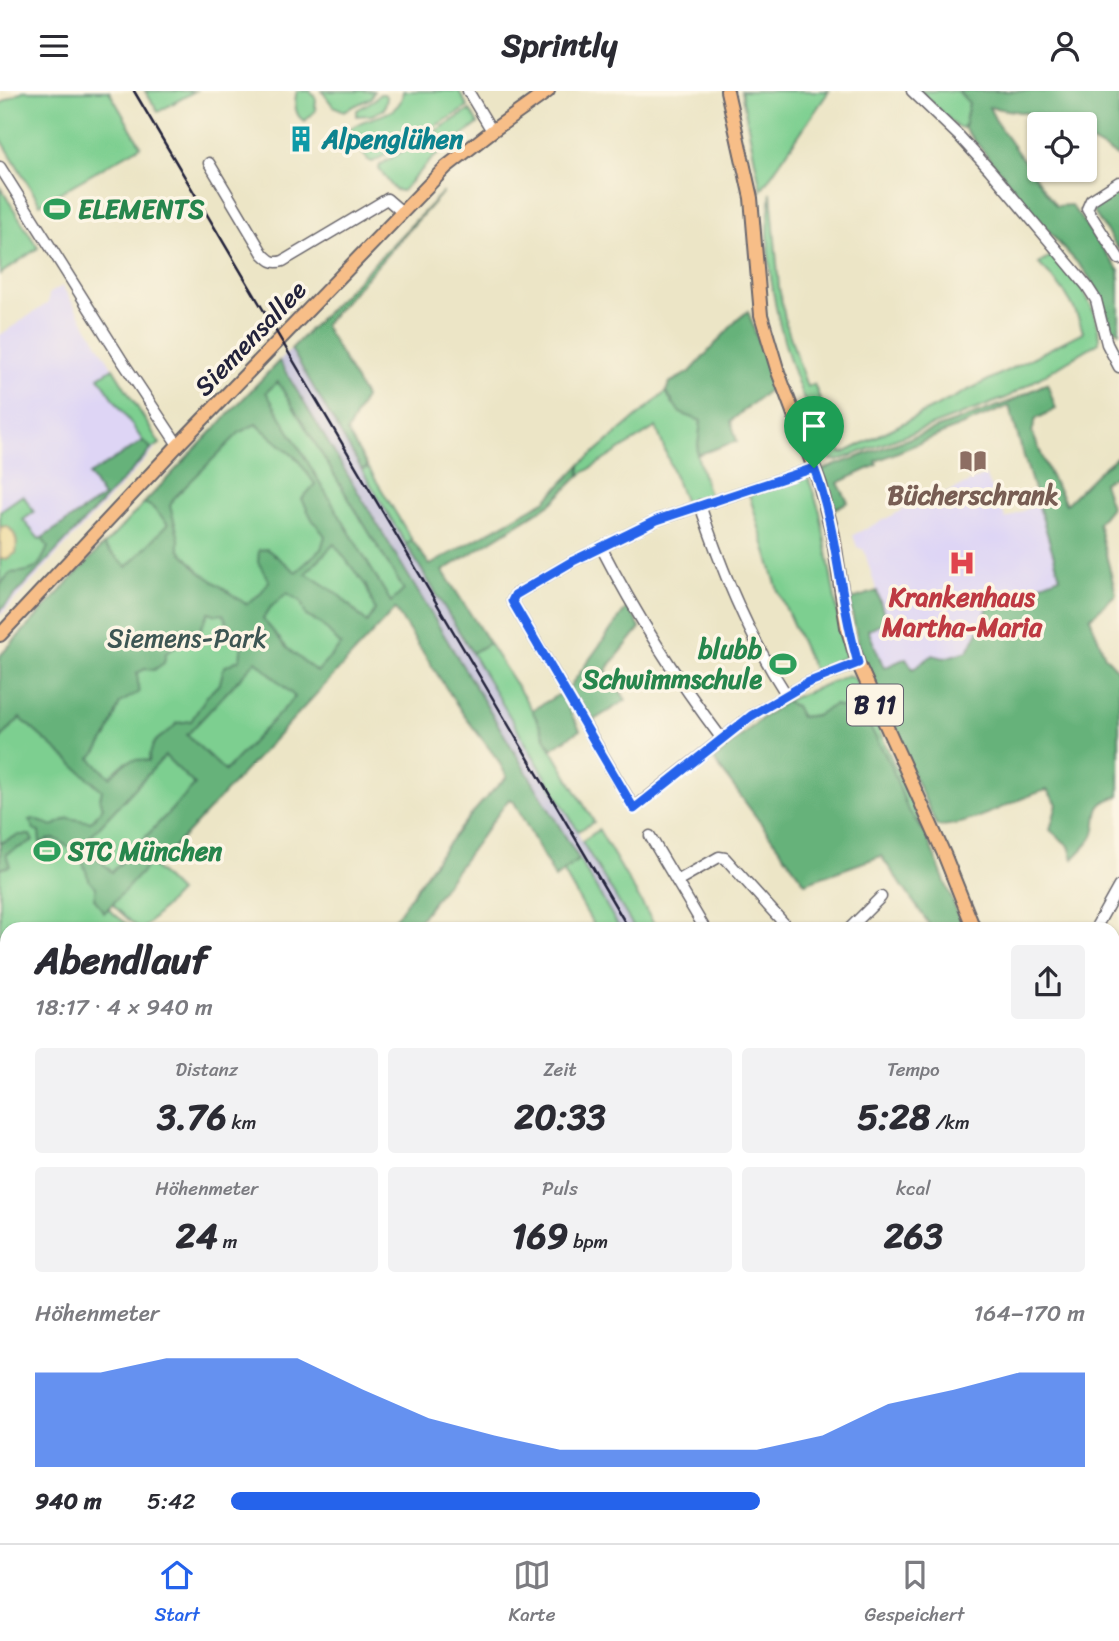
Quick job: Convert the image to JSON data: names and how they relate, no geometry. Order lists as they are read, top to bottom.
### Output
{
  "streets": {
    "main road": ["Siemensallee", "B 11"]
  },
  "parks": ["Siemens-Park"],
  "places": {
    "building": ["Alpenglühen"],
    "sports": ["ELEMENTS", "blubb Schwimmschule", "STC München"],
    "library": ["Bücherschrank"],
    "hospital": ["Krankenhaus Martha-Maria"]
  },
  "page": {
    "header": "Sprintly",
    "heading": ["Abendlauf", "18:17 · 4 × 940 m"],
    "stats": [
      ["Distanz", "3.76 km"],
      ["Zeit", "20:33"],
      ["Tempo", "5:28 /km"],
      ["Höhenmeter", "24 m"],
      ["Puls", "169 bpm"],
      ["kcal", "263"]
    ],
    "chart": ["Höhenmeter", "164–170 m"],
    "list": [
      {
        "name": "940 m",
        "note": "5:42"
      }
    ],
    "tabs": ["Start", "Karte", "Gespeichert"]
  }
}
